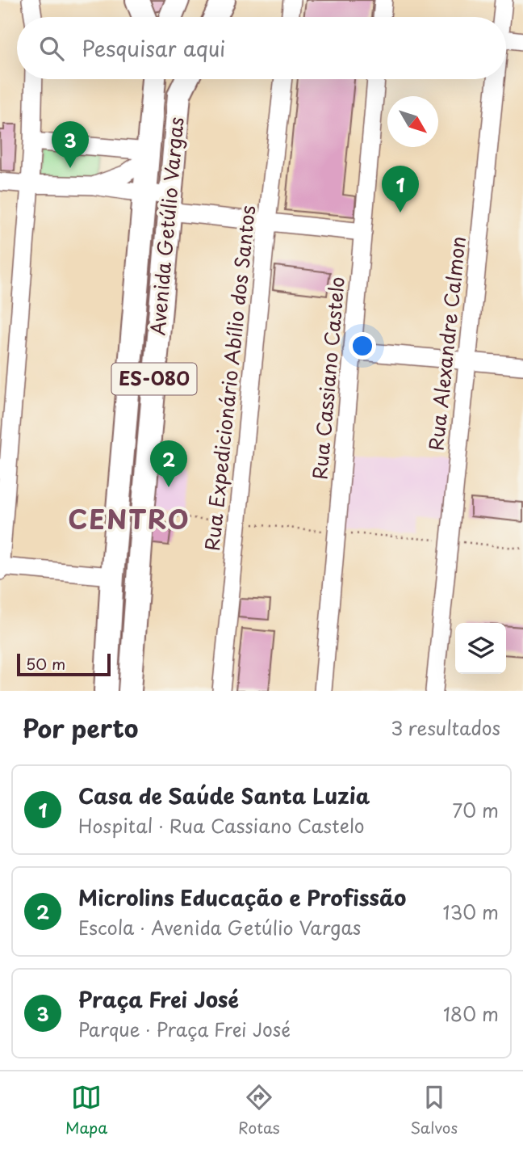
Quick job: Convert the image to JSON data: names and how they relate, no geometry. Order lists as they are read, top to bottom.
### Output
{
  "streets": {
    "main road": ["Avenida Getúlio Vargas", "ES-080"],
    "street": ["Rua Alexandre Calmon", "Rua Expedicionário Abílio dos Santos", "Rua Cassiano Castelo"]
  },
  "districts": ["CENTRO"],
  "scale_bar": "50 m",
  "north": "bottom right",
  "page": {
    "search": "Pesquisar aqui",
    "pins": ["3", "1", "2"],
    "scale": "50 m",
    "heading": ["Por perto", "3 resultados"],
    "list": [
      {
        "mark": "1",
        "name": "Casa de Saúde Santa Luzia",
        "note": "Hospital · Rua Cassiano Castelo",
        "value": "70 m"
      },
      {
        "mark": "2",
        "name": "Microlins Educação e Profissão",
        "note": "Escola · Avenida Getúlio Vargas",
        "value": "130 m"
      },
      {
        "mark": "3",
        "name": "Praça Frei José",
        "note": "Parque · Praça Frei José",
        "value": "180 m"
      }
    ],
    "nav": ["Mapa", "Rotas", "Salvos"]
  }
}
